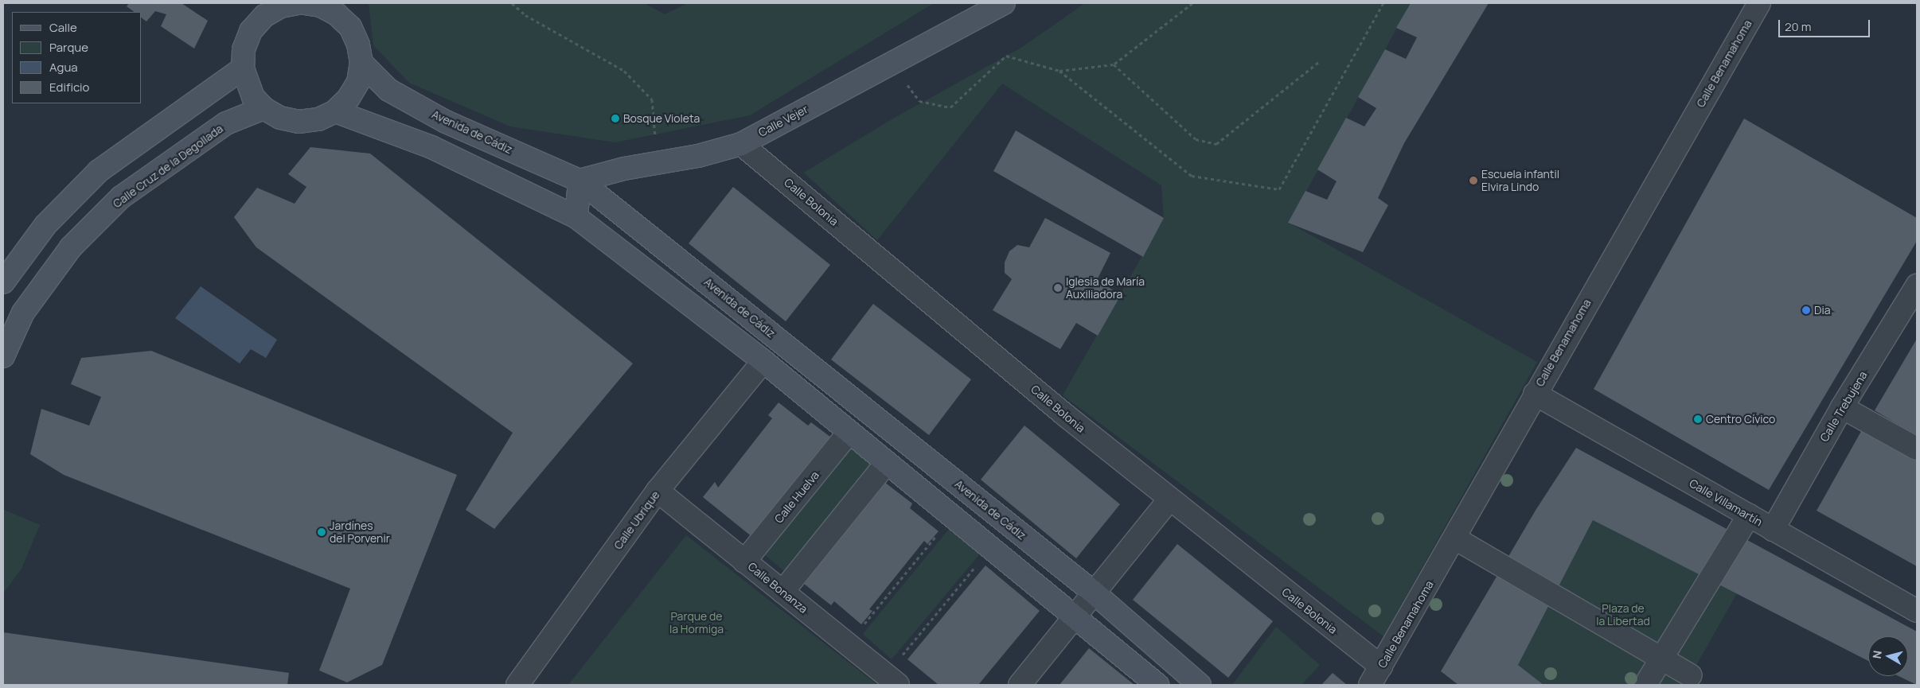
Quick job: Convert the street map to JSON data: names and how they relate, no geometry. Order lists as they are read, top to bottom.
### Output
{
  "streets": {
    "street": [
      "Calle Benamahoma",
      "Calle Vejer",
      "Avenida de Cádiz",
      "Calle Cruz de la Degollada",
      "Calle Bolonia",
      "Calle Trebujena",
      "Calle Huelva",
      "Calle Villamartín",
      "Calle Ubrique",
      "Calle Bonanza"
    ]
  },
  "crossings": [
    ["Calle Benamahoma", "Calle Bolonia"],
    ["Calle Benamahoma", "Calle Villamartín"],
    ["Calle Vejer", "Avenida de Cádiz"],
    ["Calle Vejer", "Calle Bolonia"],
    ["Avenida de Cádiz", "Calle Cruz de la Degollada"],
    ["Calle Trebujena", "Calle Villamartín"],
    ["Calle Huelva", "Calle Bonanza"],
    ["Calle Ubrique", "Calle Bonanza"]
  ],
  "parks": ["Plaza de la Libertad", "Parque de la Hormiga"],
  "places": [
    "Bosque Violeta",
    "Escuela infantil Elvira Lindo",
    "Iglesia de María Auxiliadora",
    "Dia",
    "Centro Cívico",
    "Jardínes del Porvenir"
  ],
  "legend": [
    "Calle",
    "Parque",
    "Agua",
    "Edificio"
  ],
  "scale_bar": "20 m",
  "north": "left"
}
